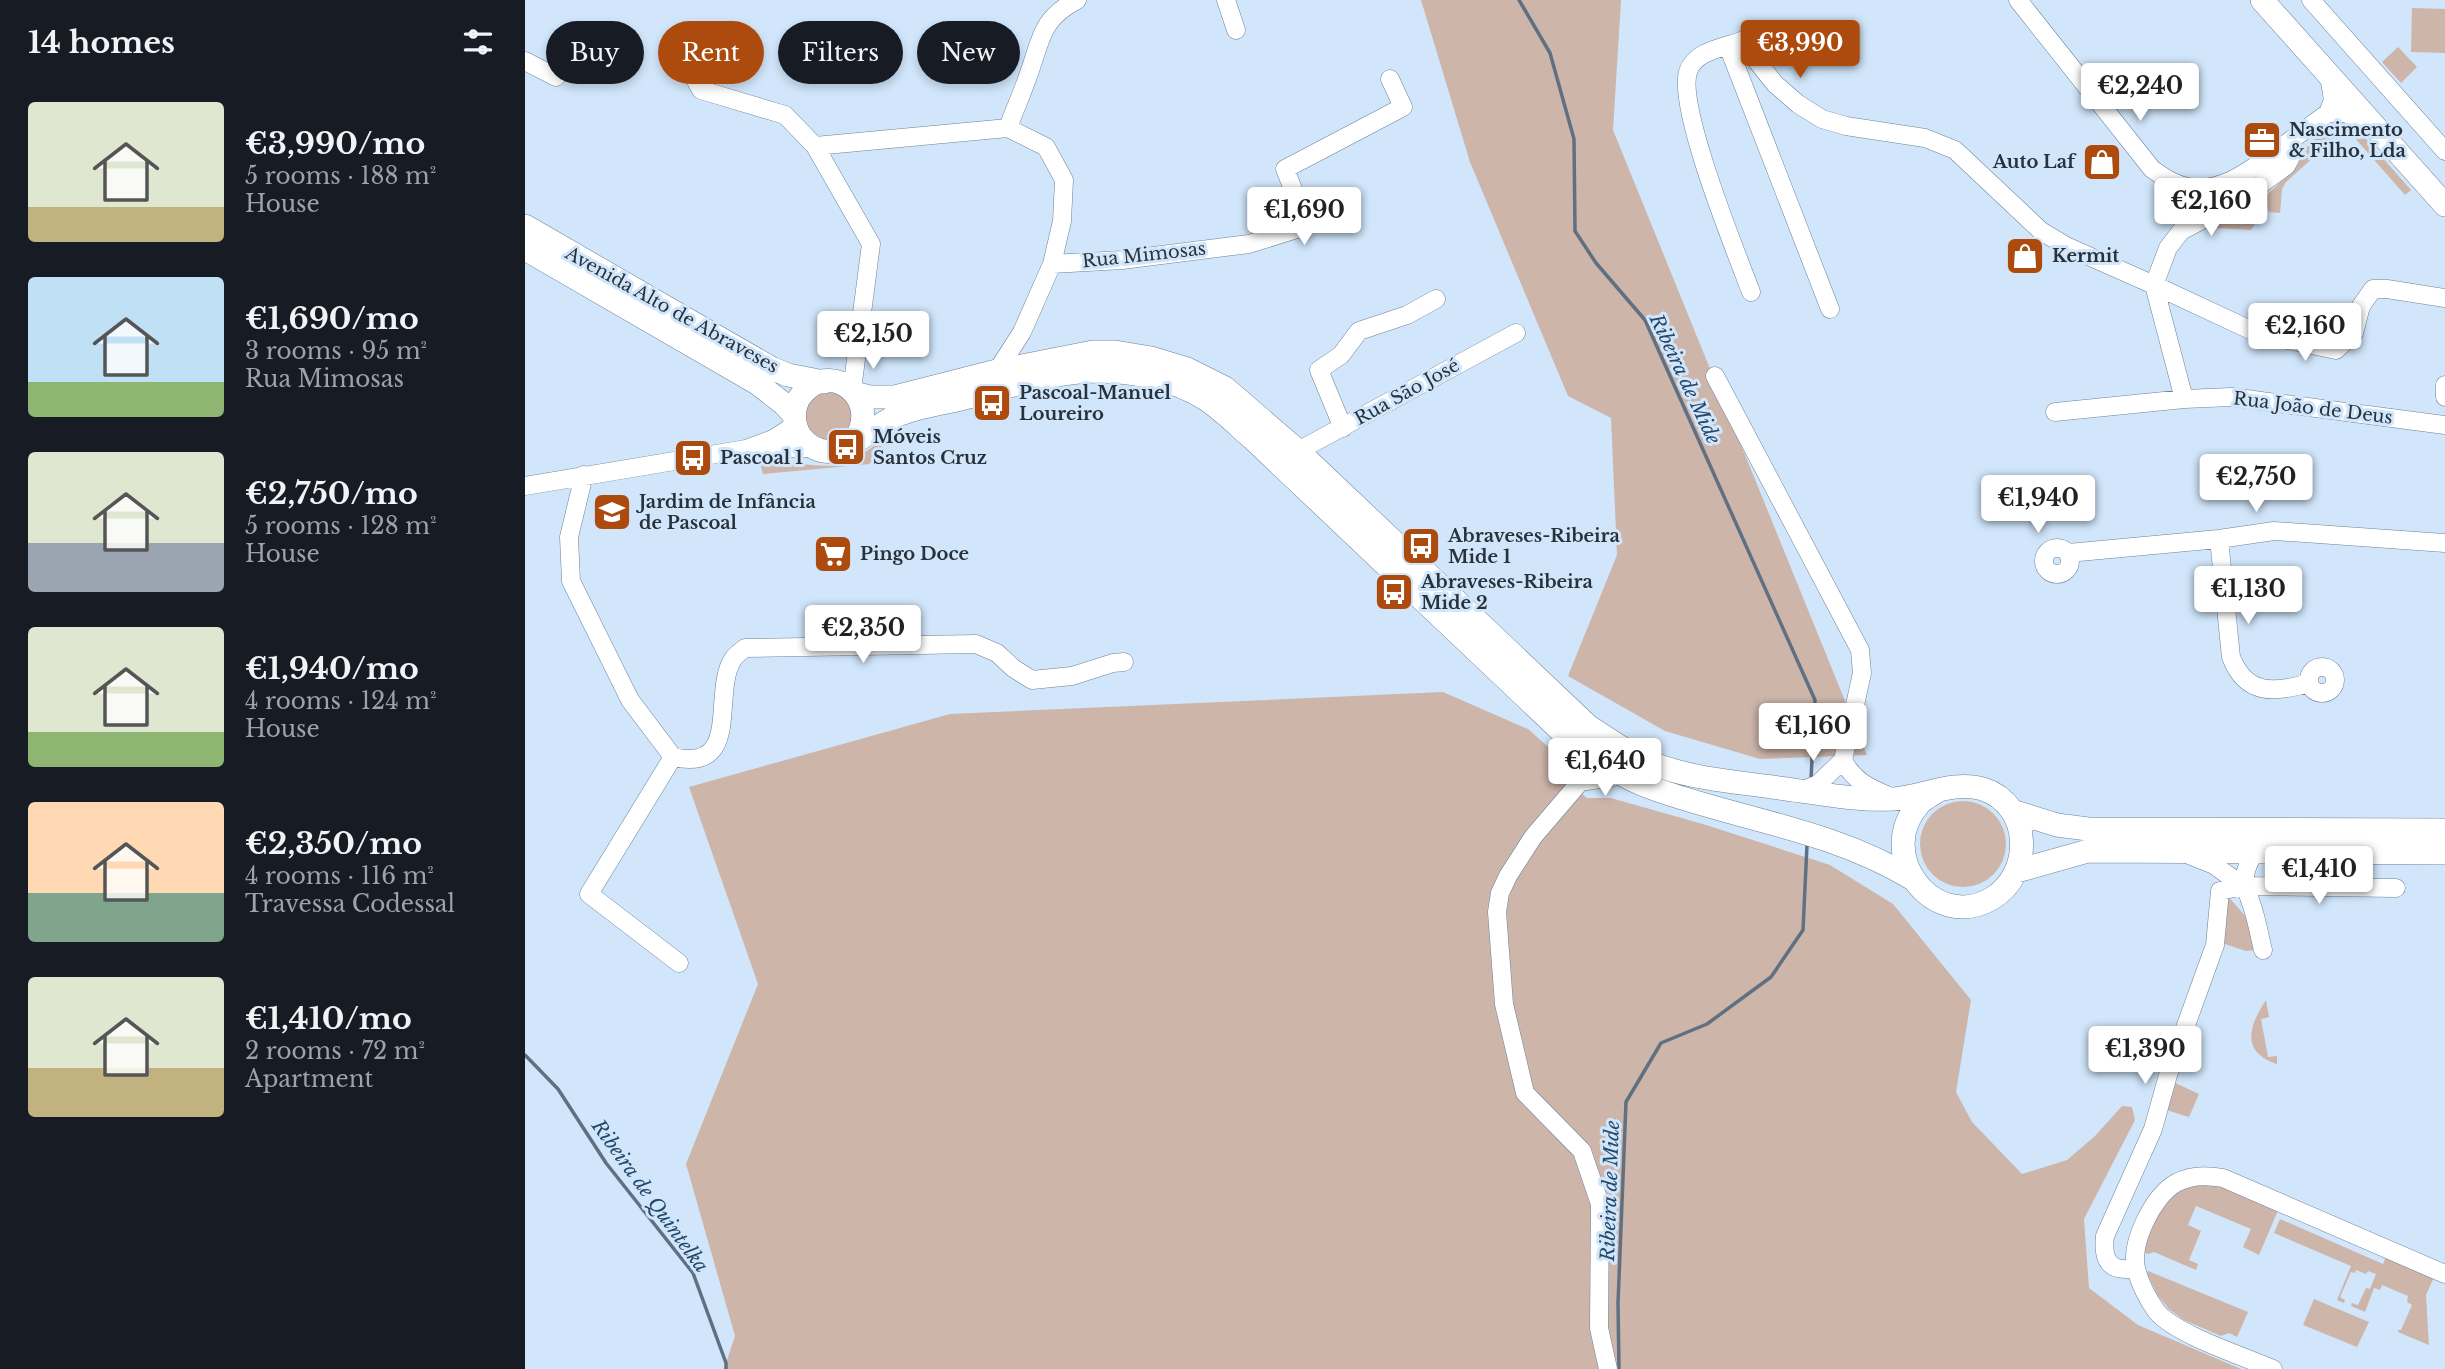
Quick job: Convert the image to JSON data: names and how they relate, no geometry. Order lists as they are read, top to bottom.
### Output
{
  "streets": {
    "main road": ["Avenida Alto de Abraveses"],
    "street": ["Rua Mimosas", "Rua São José", "Rua João de Deus"]
  },
  "crossings": [
    ["Avenida Alto de Abraveses", "Rua São José"]
  ],
  "water": ["Ribeira de Mide", "Ribeira de Quintelka"],
  "places": {
    "office": ["Nascimento & Filho, Lda"],
    "shop": ["Auto Laf", "Kermit"],
    "bus stop": [
      "Pascoal-Manuel Loureiro",
      "Móveis Santos Cruz",
      "Pascoal 1",
      "Abraveses-Ribeira Mide 1",
      "Abraveses-Ribeira Mide 2"
    ],
    "school or university": ["Jardim de Infância de Pascoal"],
    "supermarket": ["Pingo Doce"]
  },
  "page": {
    "heading": "14 homes",
    "price": [
      "€3,990",
      "€2,240",
      "€2,160",
      "€1,690",
      "€2,160",
      "€2,150",
      "€2,750",
      "€1,940",
      "€1,130",
      "€2,350",
      "€1,160",
      "€1,640",
      "€1,410",
      "€1,390"
    ],
    "chip": [
      "Buy",
      "Rent",
      "Filters",
      "New"
    ],
    "list": [
      {
        "name": "€3,990/mo",
        "note": "5 rooms · 188 m² · House"
      },
      {
        "name": "€1,690/mo",
        "note": "3 rooms · 95 m² · Rua Mimosas"
      },
      {
        "name": "€2,750/mo",
        "note": "5 rooms · 128 m² · House"
      },
      {
        "name": "€1,940/mo",
        "note": "4 rooms · 124 m² · House"
      },
      {
        "name": "€2,350/mo",
        "note": "4 rooms · 116 m² · Travessa Codessal"
      },
      {
        "name": "€1,410/mo",
        "note": "2 rooms · 72 m² · Apartment"
      }
    ]
  }
}
